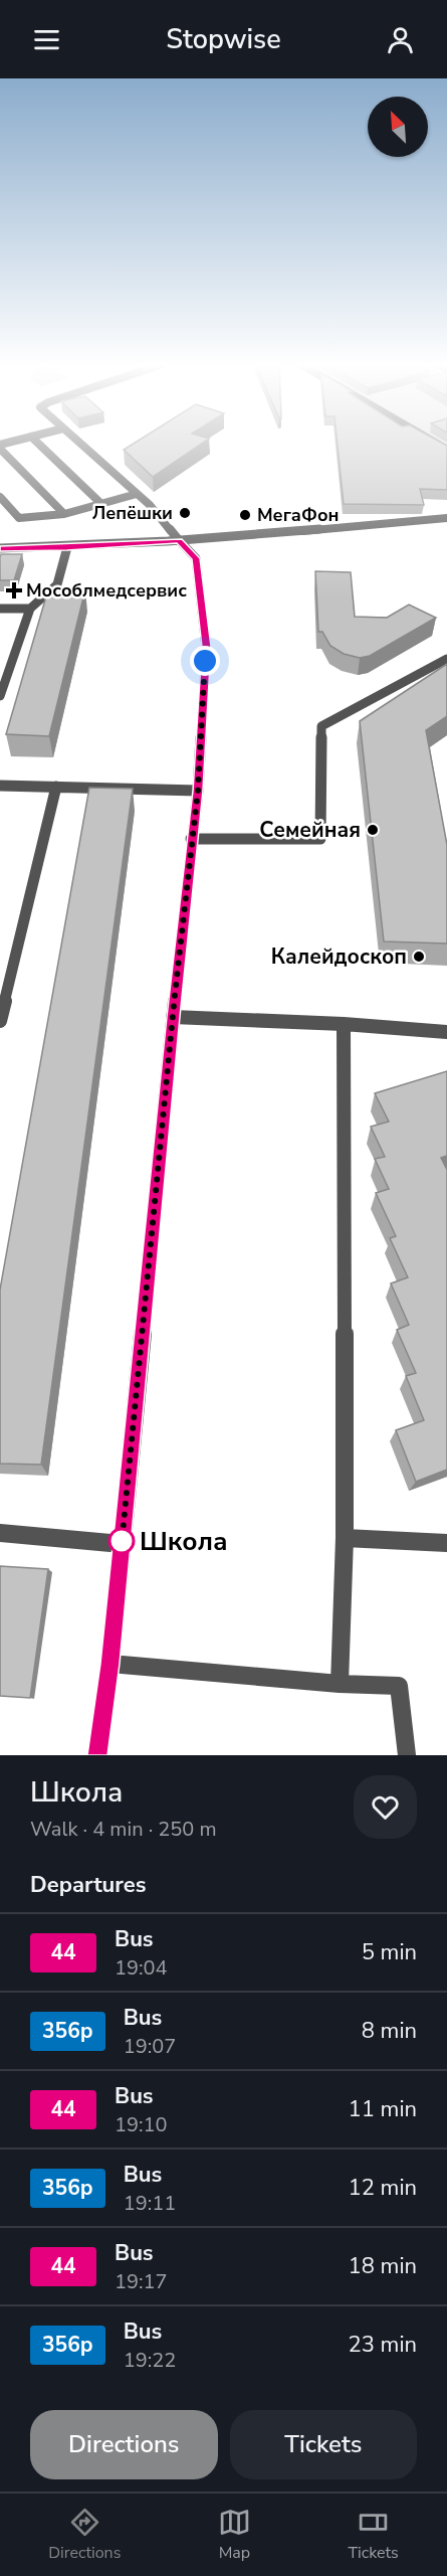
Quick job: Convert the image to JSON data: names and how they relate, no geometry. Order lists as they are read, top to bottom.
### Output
{
  "places": {
    "other": [
      "Лепёшки",
      "МегаФон",
      "Семейная",
      "Калейдоскоп",
      "Школа"
    ],
    "health": ["Мособлмедсервис"]
  },
  "lines": ["bus line 44"],
  "north": "top left",
  "page": {
    "header": "Stopwise",
    "heading": [
      ["Школа", "Walk · 4 min · 250 m"],
      "Departures"
    ],
    "list": [
      {
        "mark": "44",
        "name": "Bus",
        "note": "19:04",
        "value": "5 min"
      },
      {
        "mark": "356р",
        "name": "Bus",
        "note": "19:07",
        "value": "8 min"
      },
      {
        "mark": "44",
        "name": "Bus",
        "note": "19:10",
        "value": "11 min"
      },
      {
        "mark": "356р",
        "name": "Bus",
        "note": "19:11",
        "value": "12 min"
      },
      {
        "mark": "44",
        "name": "Bus",
        "note": "19:17",
        "value": "18 min"
      },
      {
        "mark": "356р",
        "name": "Bus",
        "note": "19:22",
        "value": "23 min"
      }
    ],
    "buttons": ["Directions", "Tickets"],
    "tabs": ["Directions", "Map", "Tickets"]
  }
}
